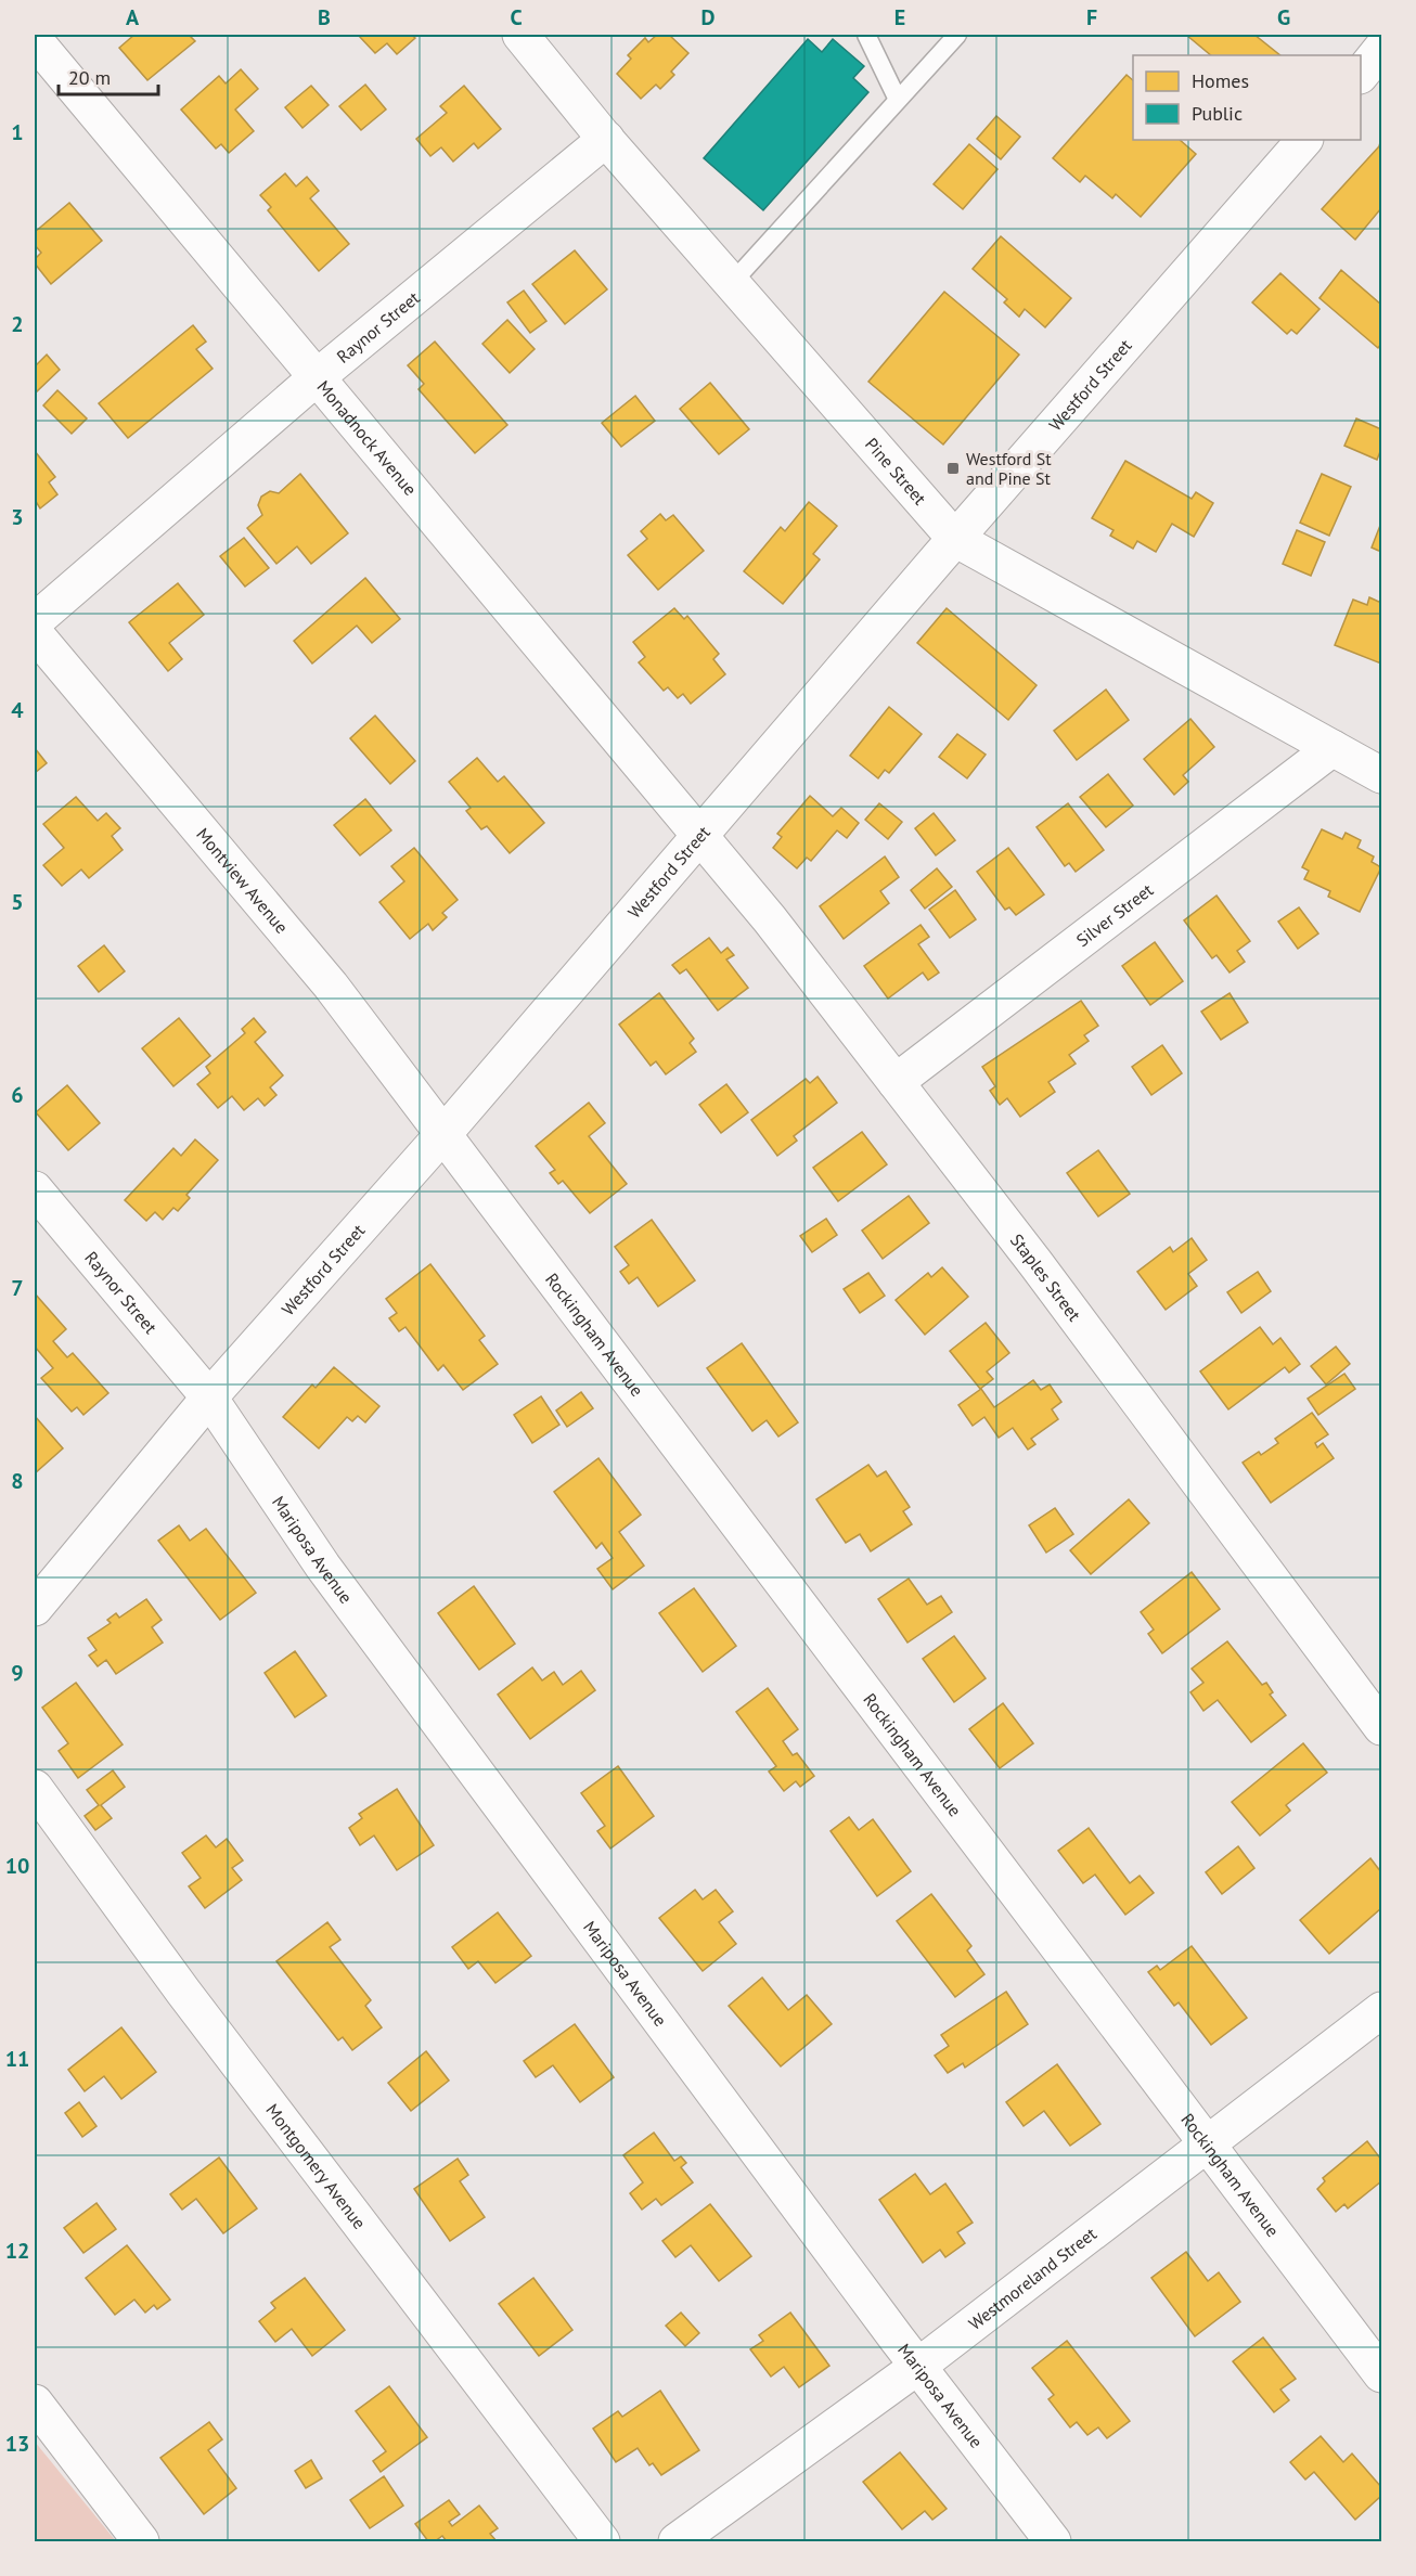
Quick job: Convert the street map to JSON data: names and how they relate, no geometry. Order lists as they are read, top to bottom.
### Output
{
  "streets": {
    "street": [
      "Raynor Street",
      "Westford Street",
      "Monadnock Avenue",
      "Pine Street",
      "Montview Avenue",
      "Silver Street",
      "Staples Street",
      "Rockingham Avenue",
      "Mariposa Avenue",
      "Montgomery Avenue",
      "Westmoreland Street"
    ]
  },
  "crossings": [
    ["Raynor Street", "Westford Street"],
    ["Raynor Street", "Monadnock Avenue"],
    ["Raynor Street", "Pine Street"],
    ["Raynor Street", "Mariposa Avenue"],
    ["Westford Street", "Monadnock Avenue"],
    ["Westford Street", "Pine Street"],
    ["Westford Street", "Montview Avenue"],
    ["Westford Street", "Staples Street"],
    ["Westford Street", "Rockingham Avenue"],
    ["Westford Street", "Mariposa Avenue"],
    ["Monadnock Avenue", "Staples Street"],
    ["Pine Street", "Silver Street"],
    ["Montview Avenue", "Rockingham Avenue"],
    ["Silver Street", "Staples Street"],
    ["Rockingham Avenue", "Westmoreland Street"],
    ["Mariposa Avenue", "Westmoreland Street"]
  ],
  "places": {
    "transit": ["Westford St and Pine St"]
  },
  "legend": ["Homes", "Public"],
  "scale_bar": "20 m",
  "grid": {
    "columns": [
      "A",
      "B",
      "C",
      "D",
      "E",
      "F",
      "G"
    ],
    "rows": [
      "1",
      "2",
      "3",
      "4",
      "5",
      "6",
      "7",
      "8",
      "9",
      "10",
      "11",
      "12",
      "13"
    ]
  }
}
